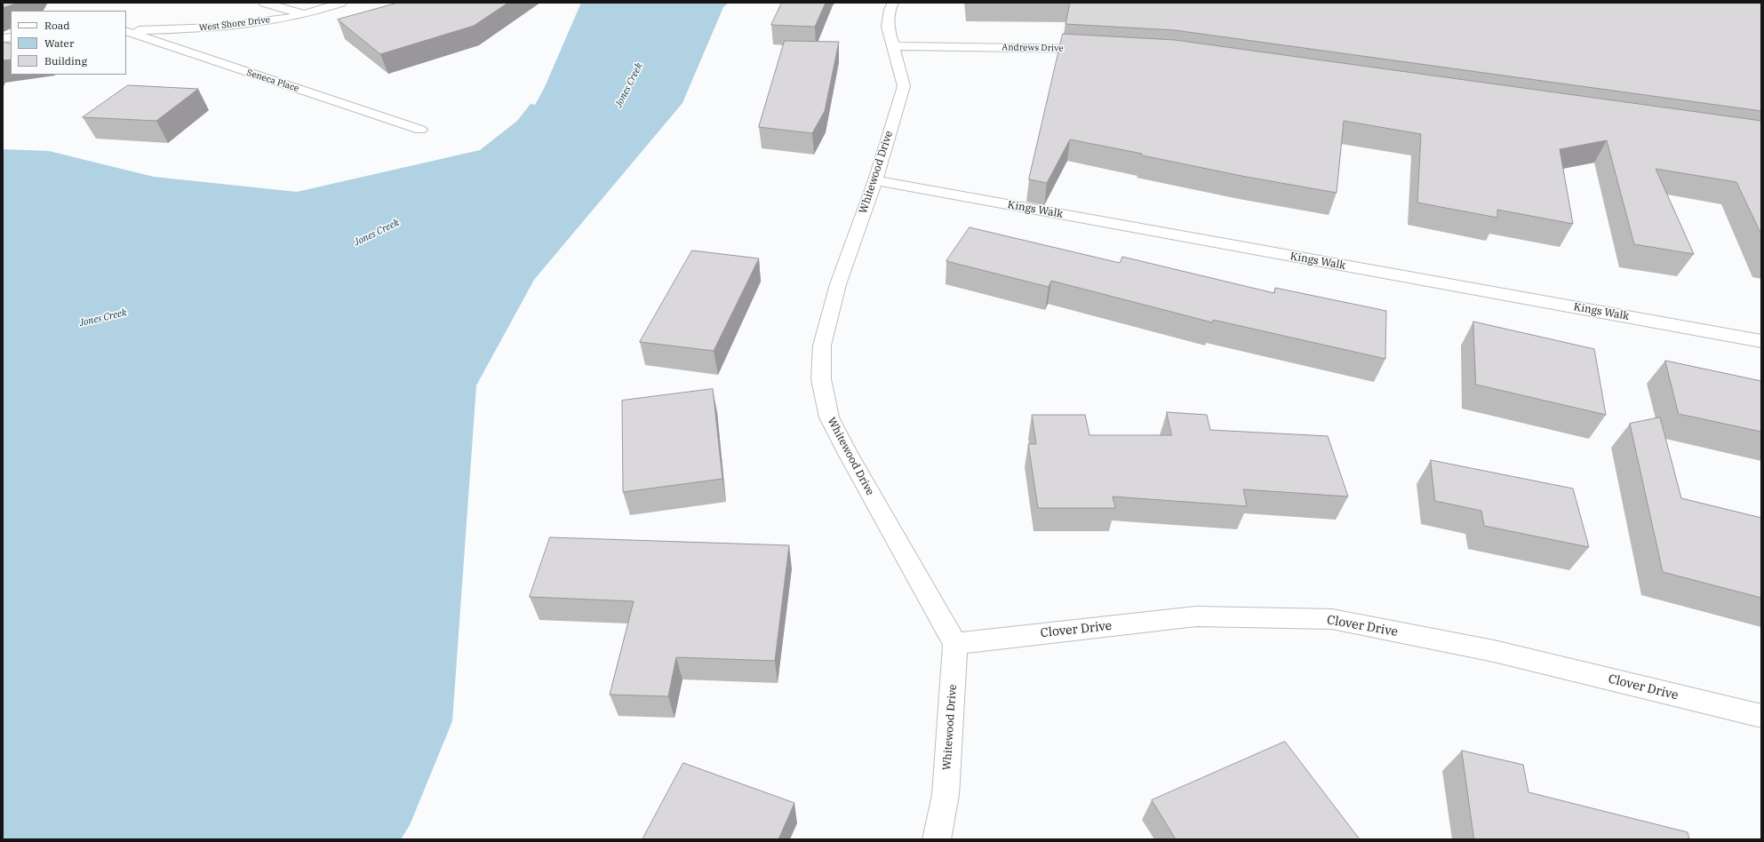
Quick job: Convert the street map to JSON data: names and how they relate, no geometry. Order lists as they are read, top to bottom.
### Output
{
  "streets": {
    "street": [
      "West Shore Drive",
      "Andrews Drive",
      "Seneca Place",
      "Whitewood Drive",
      "Kings Walk",
      "Clover Drive"
    ]
  },
  "crossings": [
    ["Andrews Drive", "Whitewood Drive"],
    ["Whitewood Drive", "Kings Walk"],
    ["Whitewood Drive", "Clover Drive"]
  ],
  "water": ["Jones Creek"],
  "legend": ["Road", "Water", "Building"]
}
